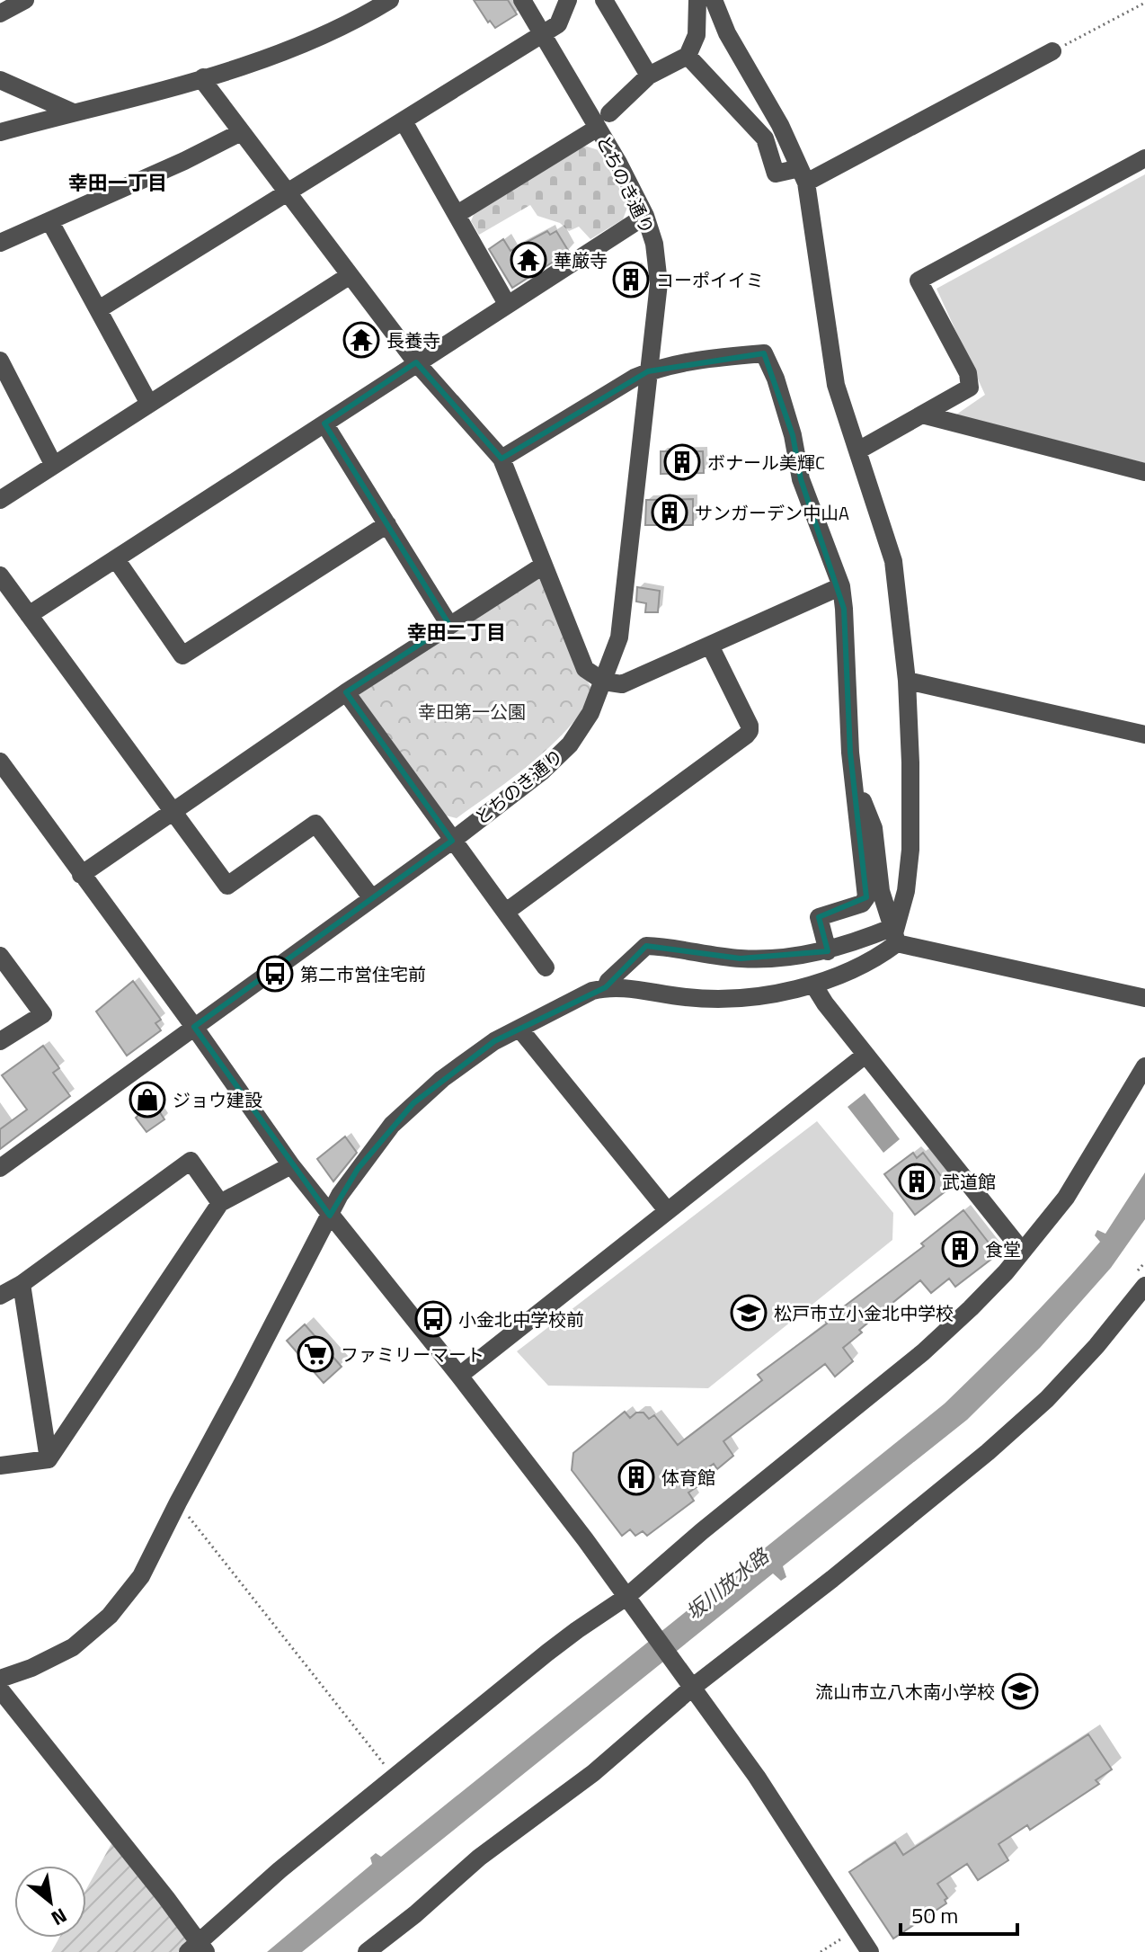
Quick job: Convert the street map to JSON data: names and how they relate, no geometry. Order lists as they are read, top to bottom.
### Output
{
  "streets": {
    "street": ["とちのき通り"]
  },
  "districts": ["幸田一丁目", "幸田二丁目"],
  "water": ["坂川放水路"],
  "parks": ["幸田第一公園"],
  "places": {
    "temple": ["華厳寺", "長養寺"],
    "building": [
      "コーポイイミ",
      "ボナール美輝C",
      "サンガーデン中山A",
      "武道館",
      "食堂",
      "体育館"
    ],
    "bus stop": ["第二市営住宅前", "小金北中学校前"],
    "shop": ["ジョウ建設"],
    "school or university": ["松戸市立小金北中学校", "流山市立八木南小学校"],
    "supermarket": ["ファミリーマート"]
  },
  "scale_bar": "50 m",
  "north": "bottom right"
}
